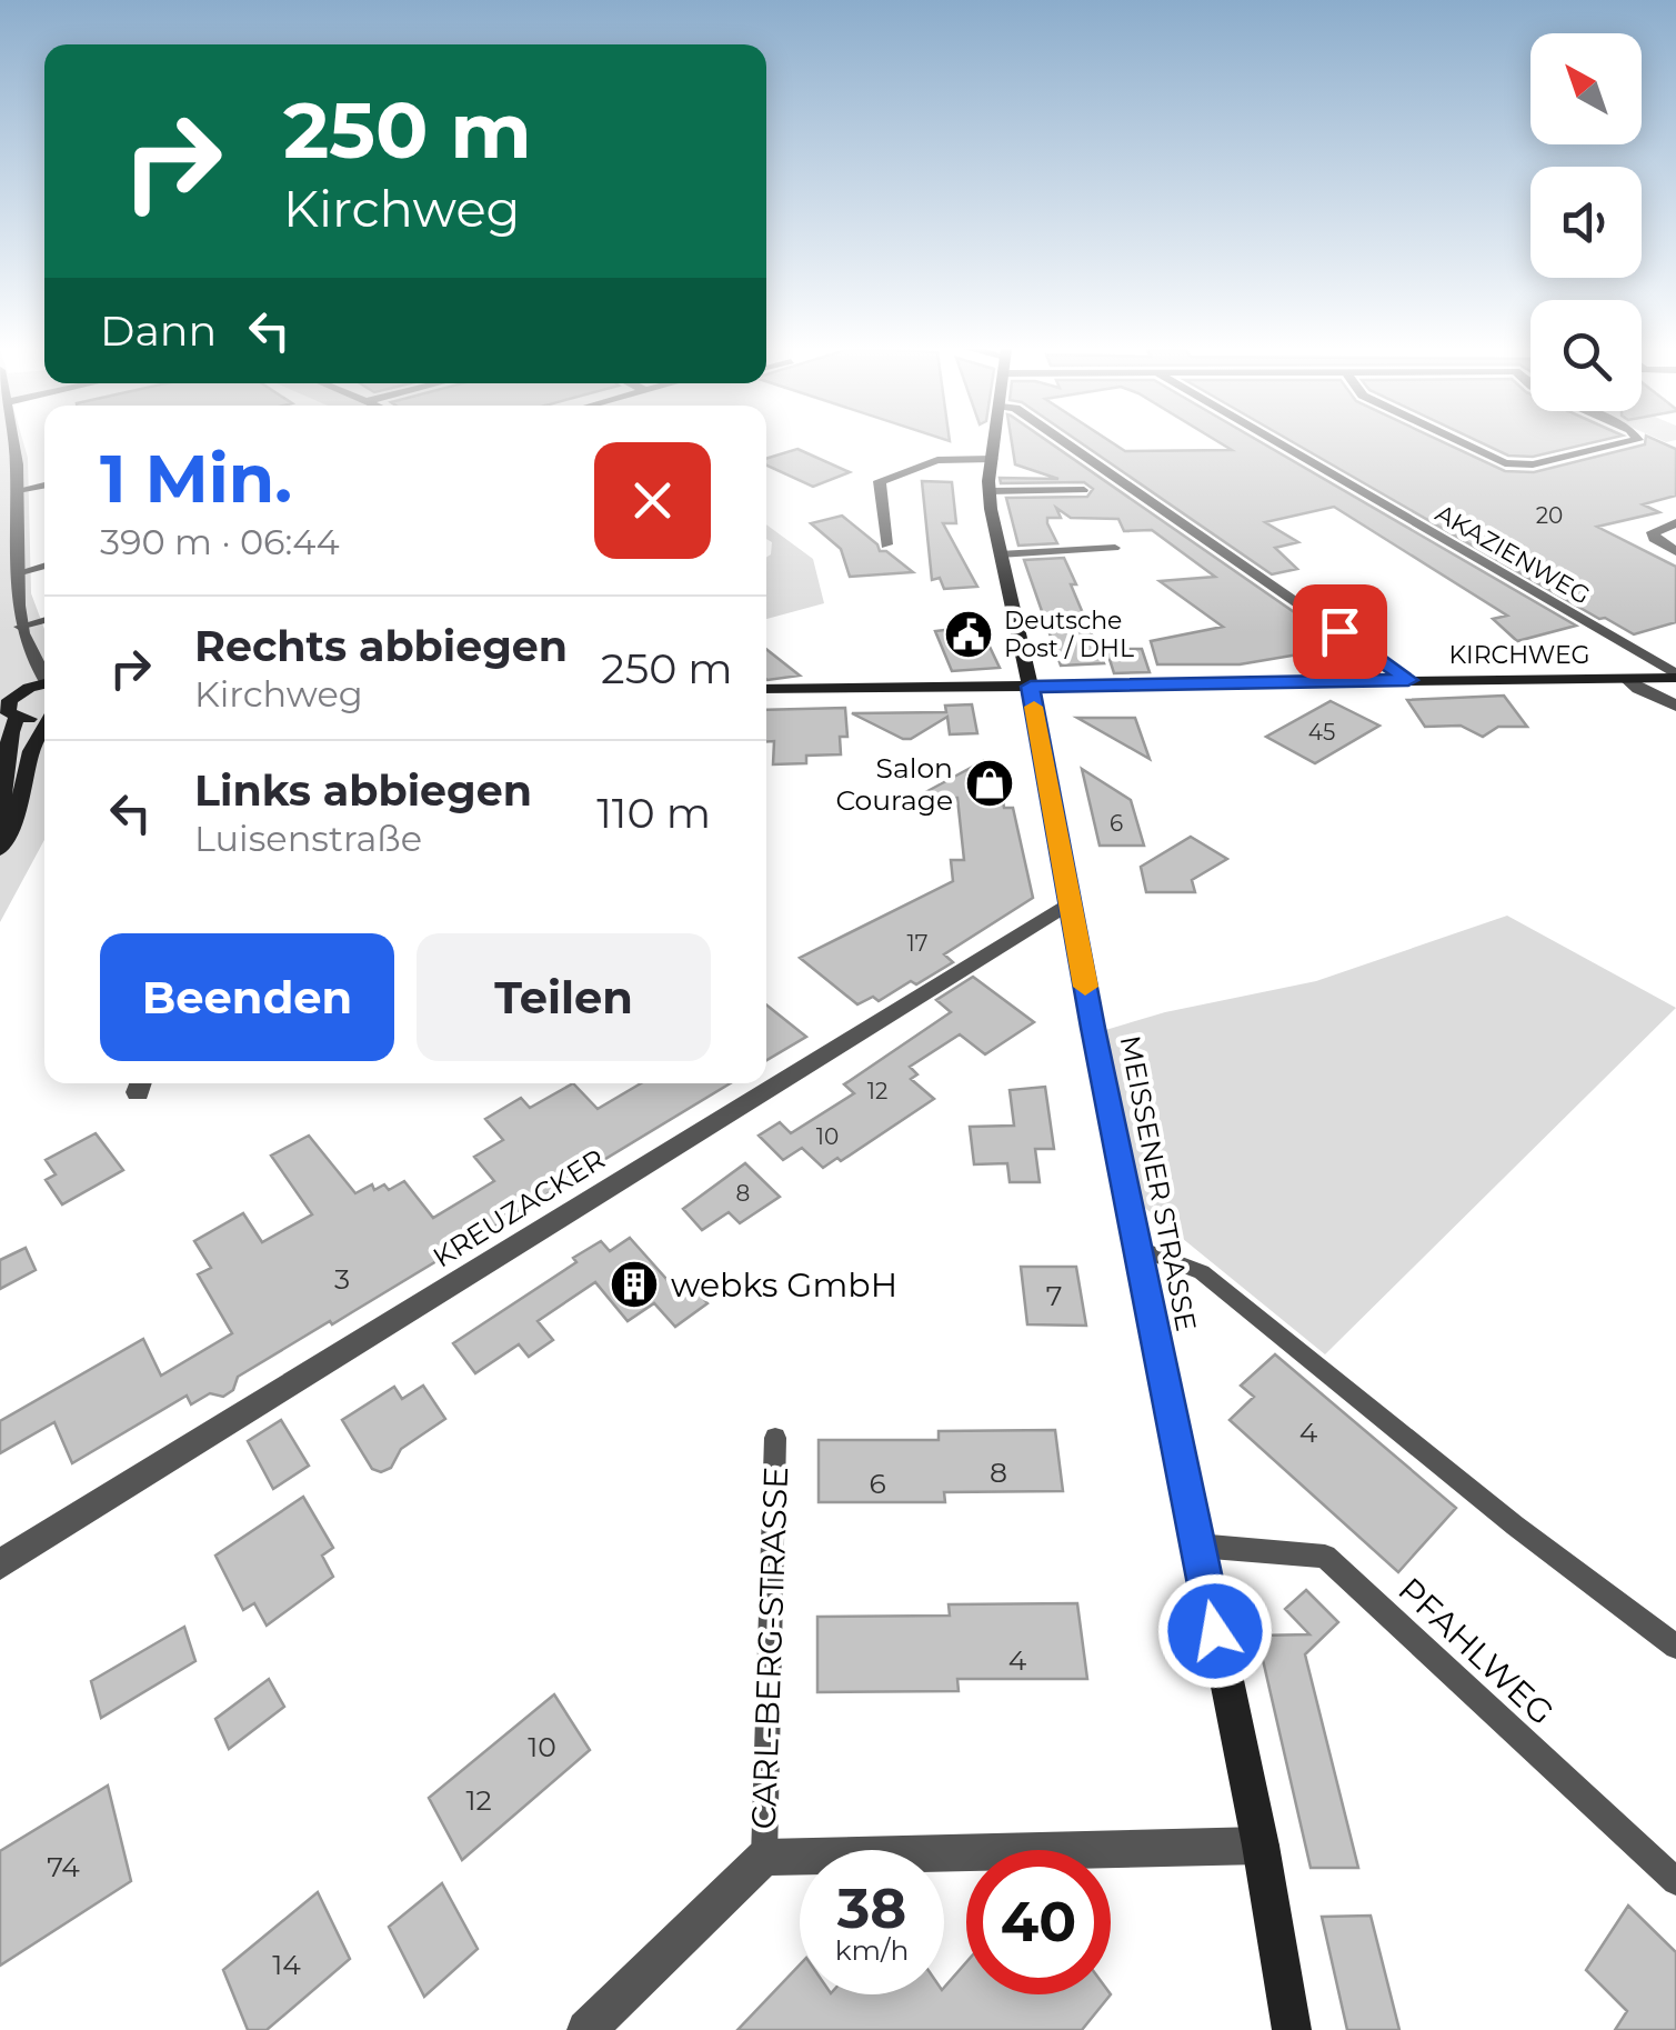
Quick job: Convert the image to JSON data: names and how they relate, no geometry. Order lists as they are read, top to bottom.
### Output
{
  "streets": {
    "street": [
      "AKAZIENWEG",
      "KIRCHWEG",
      "MEISSENER STRASSE",
      "KREUZACKER",
      "CARL-BERG-STRASSE"
    ],
    "lane": ["PFAHLWEG"]
  },
  "crossings": [
    ["AKAZIENWEG", "KIRCHWEG"],
    ["KIRCHWEG", "MEISSENER STRASSE"],
    ["MEISSENER STRASSE", "KREUZACKER"],
    ["MEISSENER STRASSE", "CARL-BERG-STRASSE"],
    ["MEISSENER STRASSE", "PFAHLWEG"]
  ],
  "places": {
    "public building": ["Deutsche Post / DHL"],
    "shop": ["Salon Courage"],
    "building": ["webks GmbH"]
  },
  "house_numbers": [
    "20",
    "45",
    "6",
    "17",
    "12",
    "10",
    "8",
    "3",
    "7",
    "4",
    "8",
    "6",
    "4",
    "10",
    "12",
    "74",
    "14"
  ],
  "north": "top left",
  "page": {
    "turn": ["250 m", "Kirchweg"],
    "then": "Dann",
    "heading": ["1 Min.", "390 m · 06:44"],
    "list": [
      {
        "name": "Rechts abbiegen",
        "note": "Kirchweg",
        "value": "250 m"
      },
      {
        "name": "Links abbiegen",
        "note": "Luisenstraße",
        "value": "110 m"
      }
    ],
    "buttons": ["Beenden", "Teilen"],
    "speed": "38 km/h",
    "limit": "40"
  }
}
